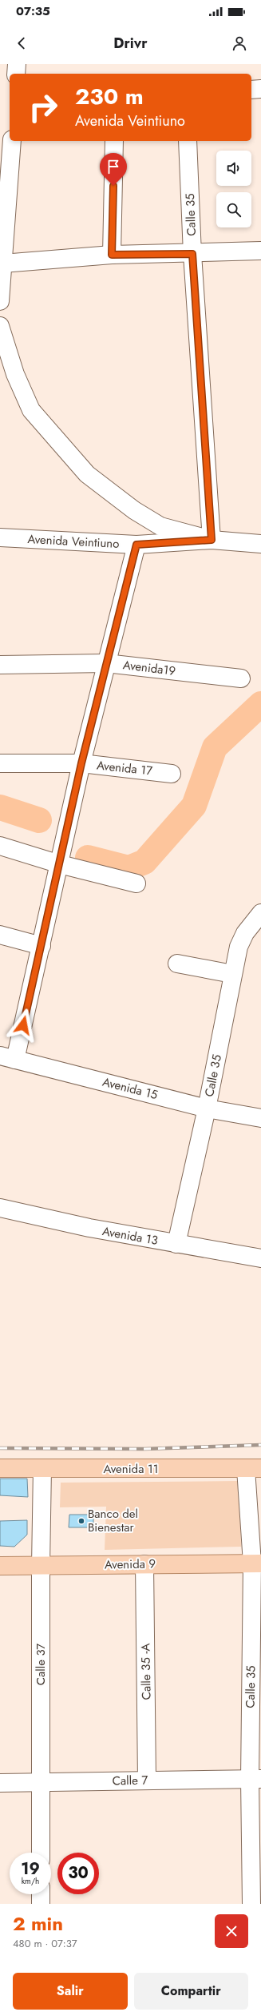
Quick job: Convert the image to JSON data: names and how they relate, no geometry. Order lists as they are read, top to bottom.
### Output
{
  "streets": {
    "main road": ["Avenida 11", "Avenida 9"],
    "street": [
      "Calle 35",
      "Avenida Veintiuno",
      "Avenida19",
      "Avenida 17",
      "Avenida 15",
      "Avenida 13",
      "Calle 37",
      "Calle 35 -A",
      "Calle 7"
    ]
  },
  "crossings": [
    ["Calle 35", "Avenida Veintiuno"],
    ["Calle 35", "Avenida 15"],
    ["Calle 35", "Avenida 13"],
    ["Calle 35", "Avenida 11"],
    ["Calle 35", "Avenida 9"],
    ["Calle 35", "Calle 7"],
    ["Avenida 11", "Calle 37"],
    ["Avenida 9", "Calle 37"],
    ["Avenida 9", "Calle 35 -A"],
    ["Calle 37", "Calle 7"],
    ["Calle 35 -A", "Calle 7"]
  ],
  "places": ["Banco del Bienestar"],
  "page": {
    "status": "07:35",
    "header": "Drivr",
    "turn": ["230 m", "Avenida Veintiuno"],
    "speed": "19 km/h",
    "limit": "30",
    "heading": ["2 min", "480 m · 07:37"],
    "buttons": ["Salir", "Compartir"]
  }
}
